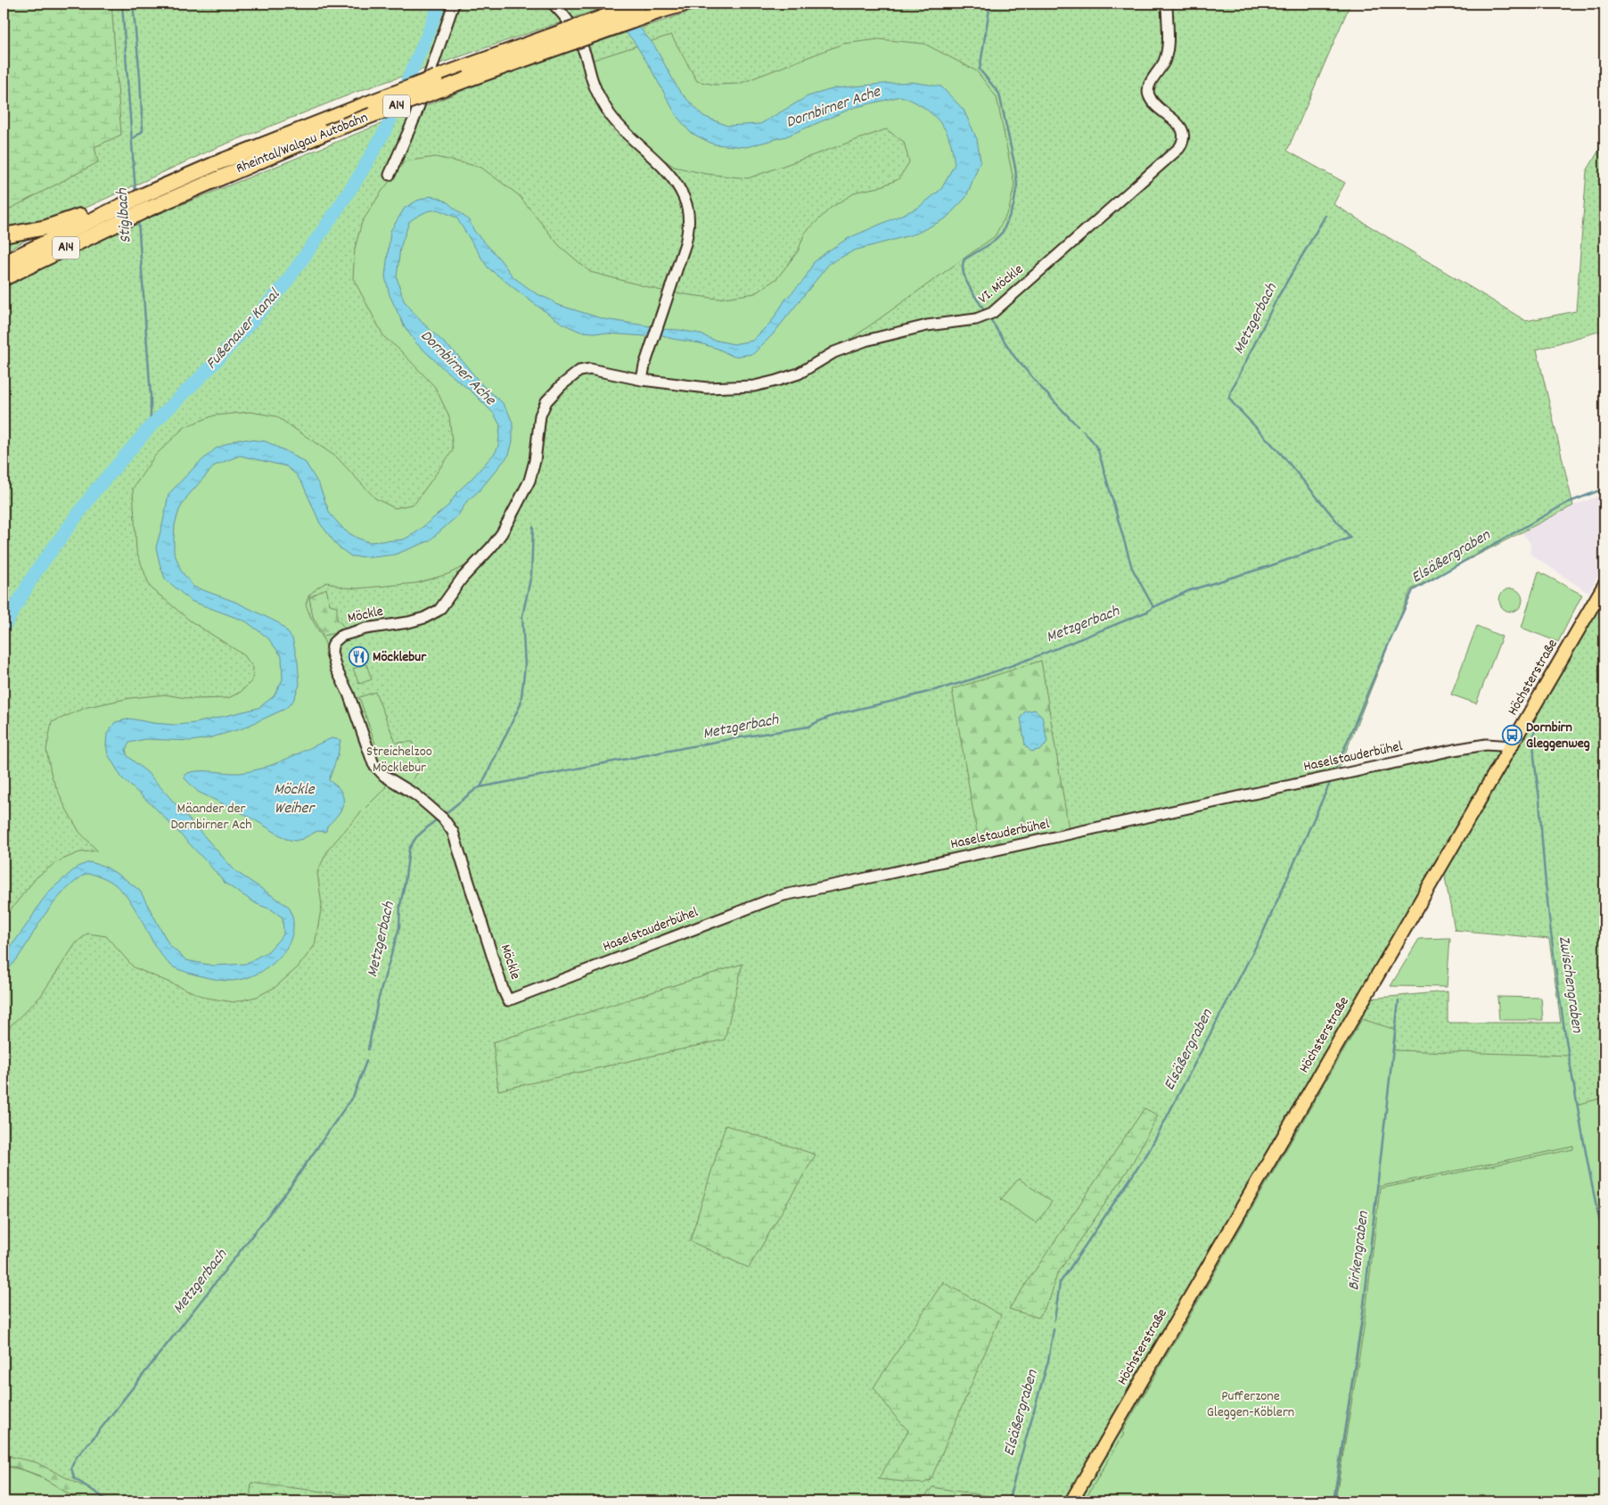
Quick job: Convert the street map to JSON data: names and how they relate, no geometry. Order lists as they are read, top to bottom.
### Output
{
  "streets": {
    "highway": ["A14", "Rheintal/Walgau Autobahn"],
    "main road": ["Höchsterstraße"],
    "street": ["VI. Möckle", "Möckle", "Haselstauderbühel"]
  },
  "crossings": [
    ["VI. Möckle", "Möckle"],
    ["Möckle", "Haselstauderbühel"],
    ["Höchsterstraße", "Haselstauderbühel"]
  ],
  "water": [
    "Dornbirner Ache",
    "Stiglbach",
    "Metzgerbach",
    "Fußenauer Kanal",
    "Elsäßergraben",
    "Möckle Weiher",
    "Zwischengraben",
    "Birkengraben"
  ],
  "parks": ["Streichelzoo Möcklebur", "Mäander der Dornbirner Ach", "Pufferzone Gleggen-Köblern"],
  "places": {
    "restaurant": ["Möcklebur"],
    "bus stop": ["Dornbirn Gleggenweg"]
  }
}
